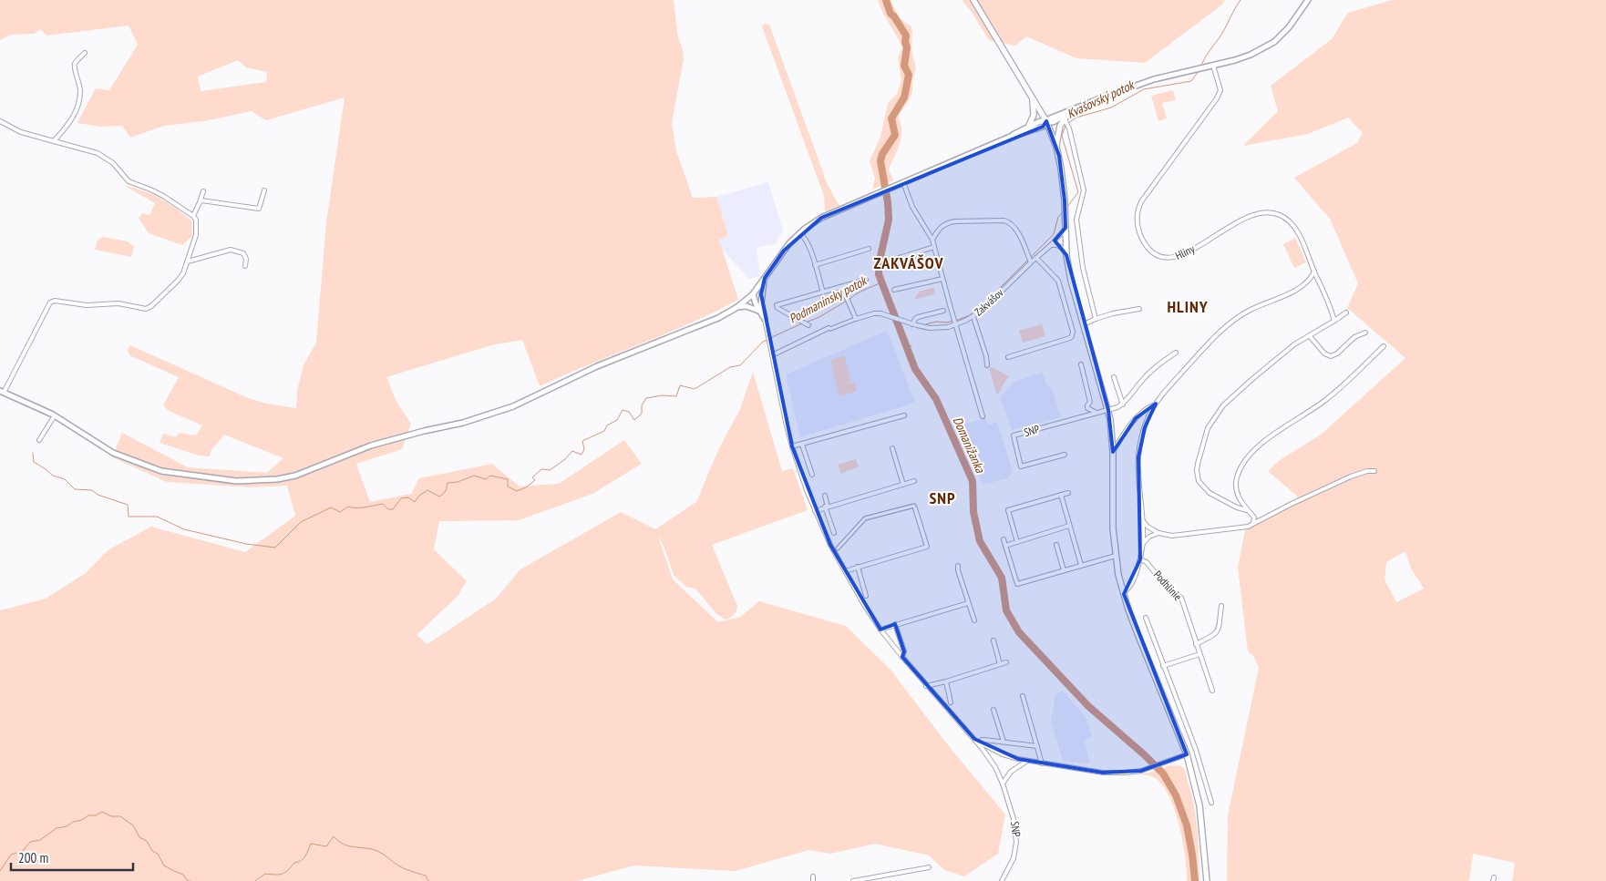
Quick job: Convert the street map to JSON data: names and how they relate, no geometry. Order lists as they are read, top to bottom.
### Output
{
  "streets": {
    "street": [
      "Hliny",
      "Zakvášov",
      "SNP",
      "Podhlinie"
    ]
  },
  "districts": ["ZAKVÁŠOV", "HLINY", "SNP"],
  "water": ["Kvašovský potok", "Podmanínsky potok", "Domanižanka"],
  "scale_bar": "200 m"
}
